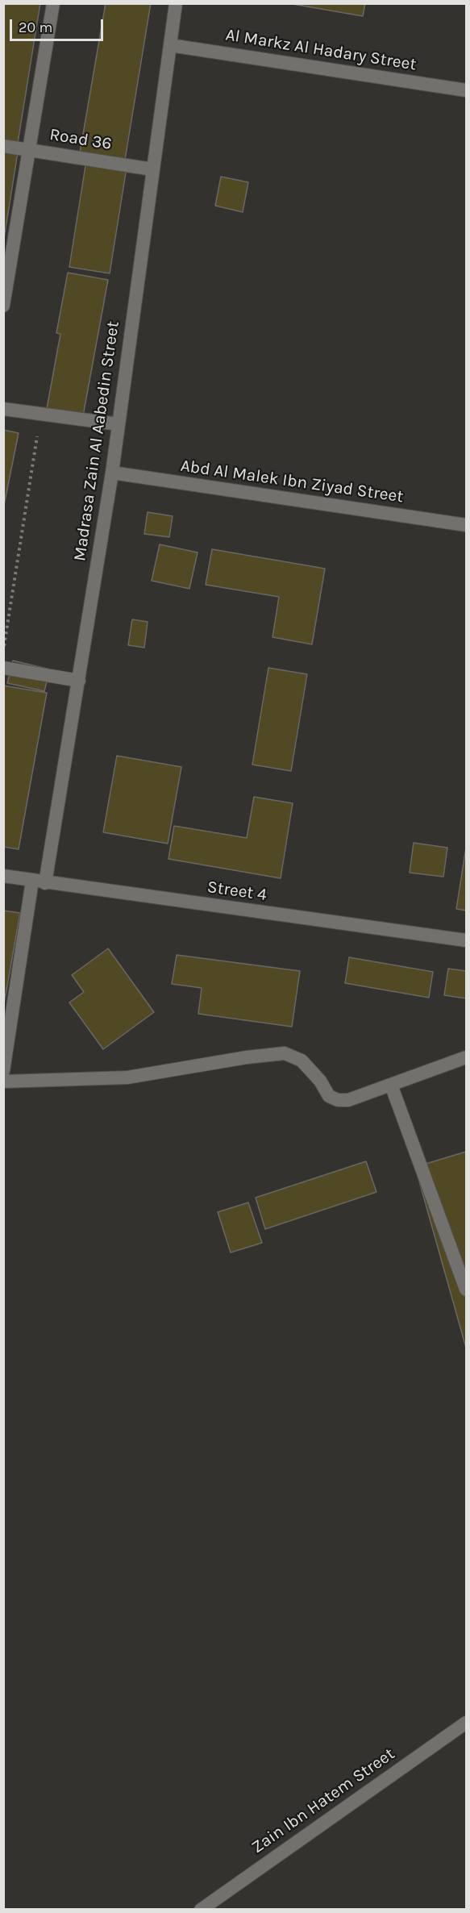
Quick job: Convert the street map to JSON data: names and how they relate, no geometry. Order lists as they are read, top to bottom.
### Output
{
  "streets": {
    "street": [
      "Al Markz Al Hadary Street",
      "Road 36",
      "Madrasa Zain Al Aabedin Street",
      "Abd Al Malek Ibn Ziyad Street",
      "Street 4",
      "Zain Ibn Hatem Street"
    ]
  },
  "crossings": [
    ["Al Markz Al Hadary Street", "Madrasa Zain Al Aabedin Street"],
    ["Road 36", "Madrasa Zain Al Aabedin Street"],
    ["Madrasa Zain Al Aabedin Street", "Abd Al Malek Ibn Ziyad Street"],
    ["Madrasa Zain Al Aabedin Street", "Street 4"]
  ],
  "scale_bar": "20 m"
}
